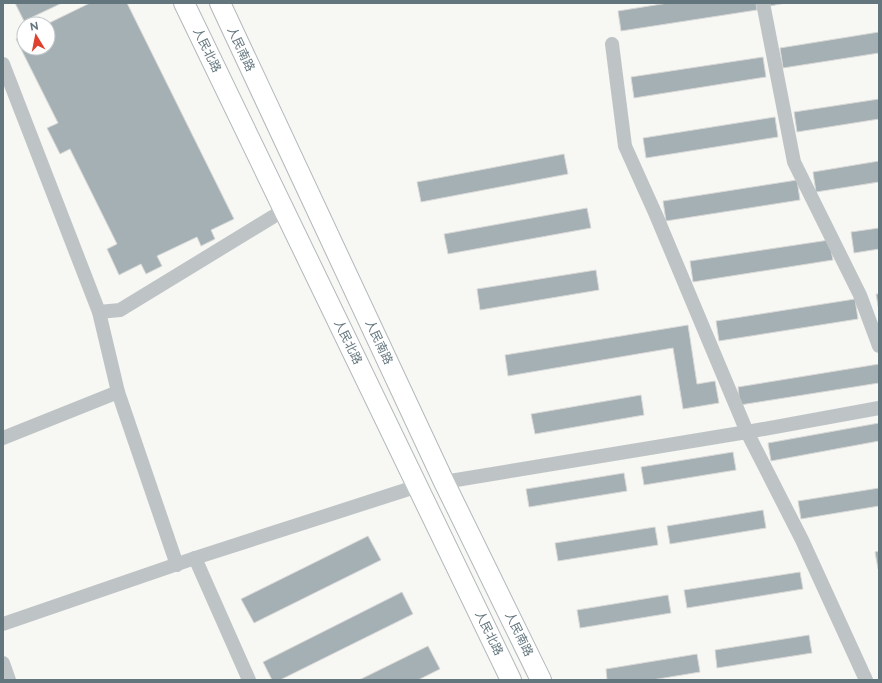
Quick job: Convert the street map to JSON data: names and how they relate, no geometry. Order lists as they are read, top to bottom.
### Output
{
  "streets": {
    "main road": ["人民南路", "人民北路"]
  },
  "north": "top"
}
